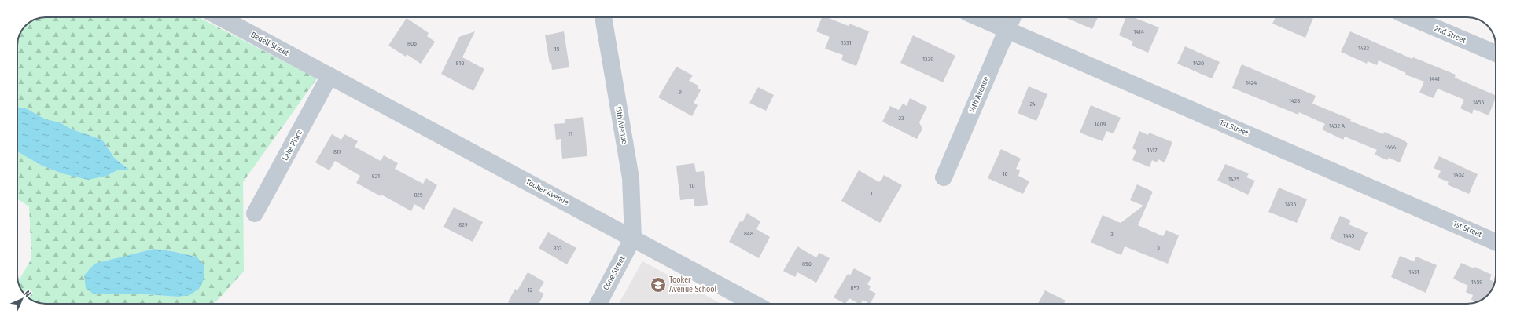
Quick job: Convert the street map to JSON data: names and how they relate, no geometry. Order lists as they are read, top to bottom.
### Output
{
  "streets": {
    "street": [
      "2nd Street",
      "Bedell Street",
      "14th Avenue",
      "13th Avenue",
      "1st Street",
      "Lake Place",
      "Tooker Avenue",
      "Cone Street"
    ]
  },
  "crossings": [
    ["Bedell Street", "Lake Place"],
    ["Bedell Street", "Tooker Avenue"],
    ["14th Avenue", "1st Street"],
    ["13th Avenue", "Tooker Avenue"],
    ["13th Avenue", "Cone Street"],
    ["Lake Place", "Tooker Avenue"],
    ["Tooker Avenue", "Cone Street"]
  ],
  "places": {
    "school or university": ["Tooker Avenue School"]
  },
  "house_numbers": [
    "1414",
    "1331",
    "806",
    "1433",
    "15",
    "1339",
    "810",
    "1420",
    "1441",
    "1424",
    "9",
    "1428",
    "1455",
    "24",
    "23",
    "1409",
    "1432 A",
    "11",
    "1444",
    "1417",
    "817",
    "16",
    "1452",
    "821",
    "1425",
    "10",
    "1",
    "825",
    "1435",
    "829",
    "848",
    "3",
    "1445",
    "5",
    "833",
    "850",
    "1451",
    "1459",
    "852",
    "12"
  ],
  "north": "top right"
}
